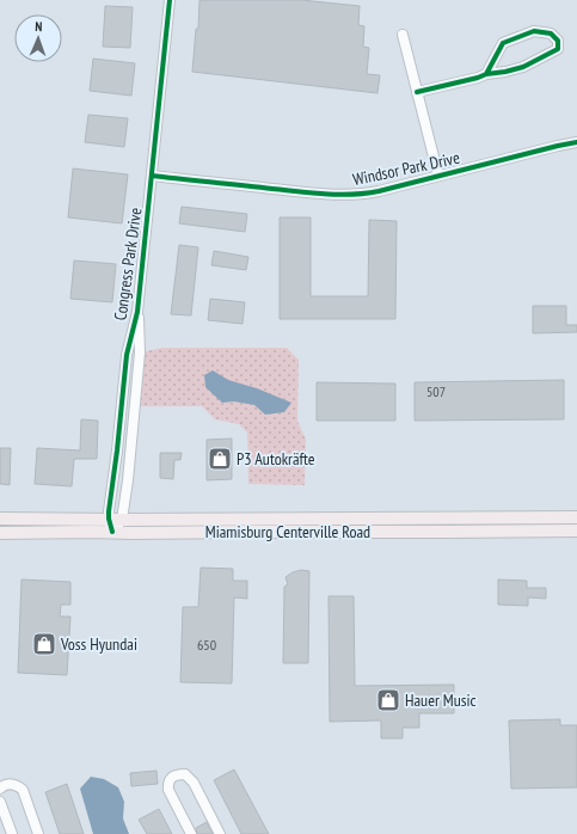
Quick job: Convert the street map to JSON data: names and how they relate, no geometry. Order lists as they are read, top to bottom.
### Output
{
  "streets": {
    "main road": ["Miamisburg Centerville Road"],
    "street": ["Windsor Park Drive", "Congress Park Drive"]
  },
  "crossings": [
    ["Windsor Park Drive", "Congress Park Drive"],
    ["Congress Park Drive", "Miamisburg Centerville Road"]
  ],
  "places": {
    "shop": ["P3 Autokräfte", "Voss Hyundai", "Hauer Music"]
  },
  "house_numbers": ["507", "650"],
  "north": "top"
}
